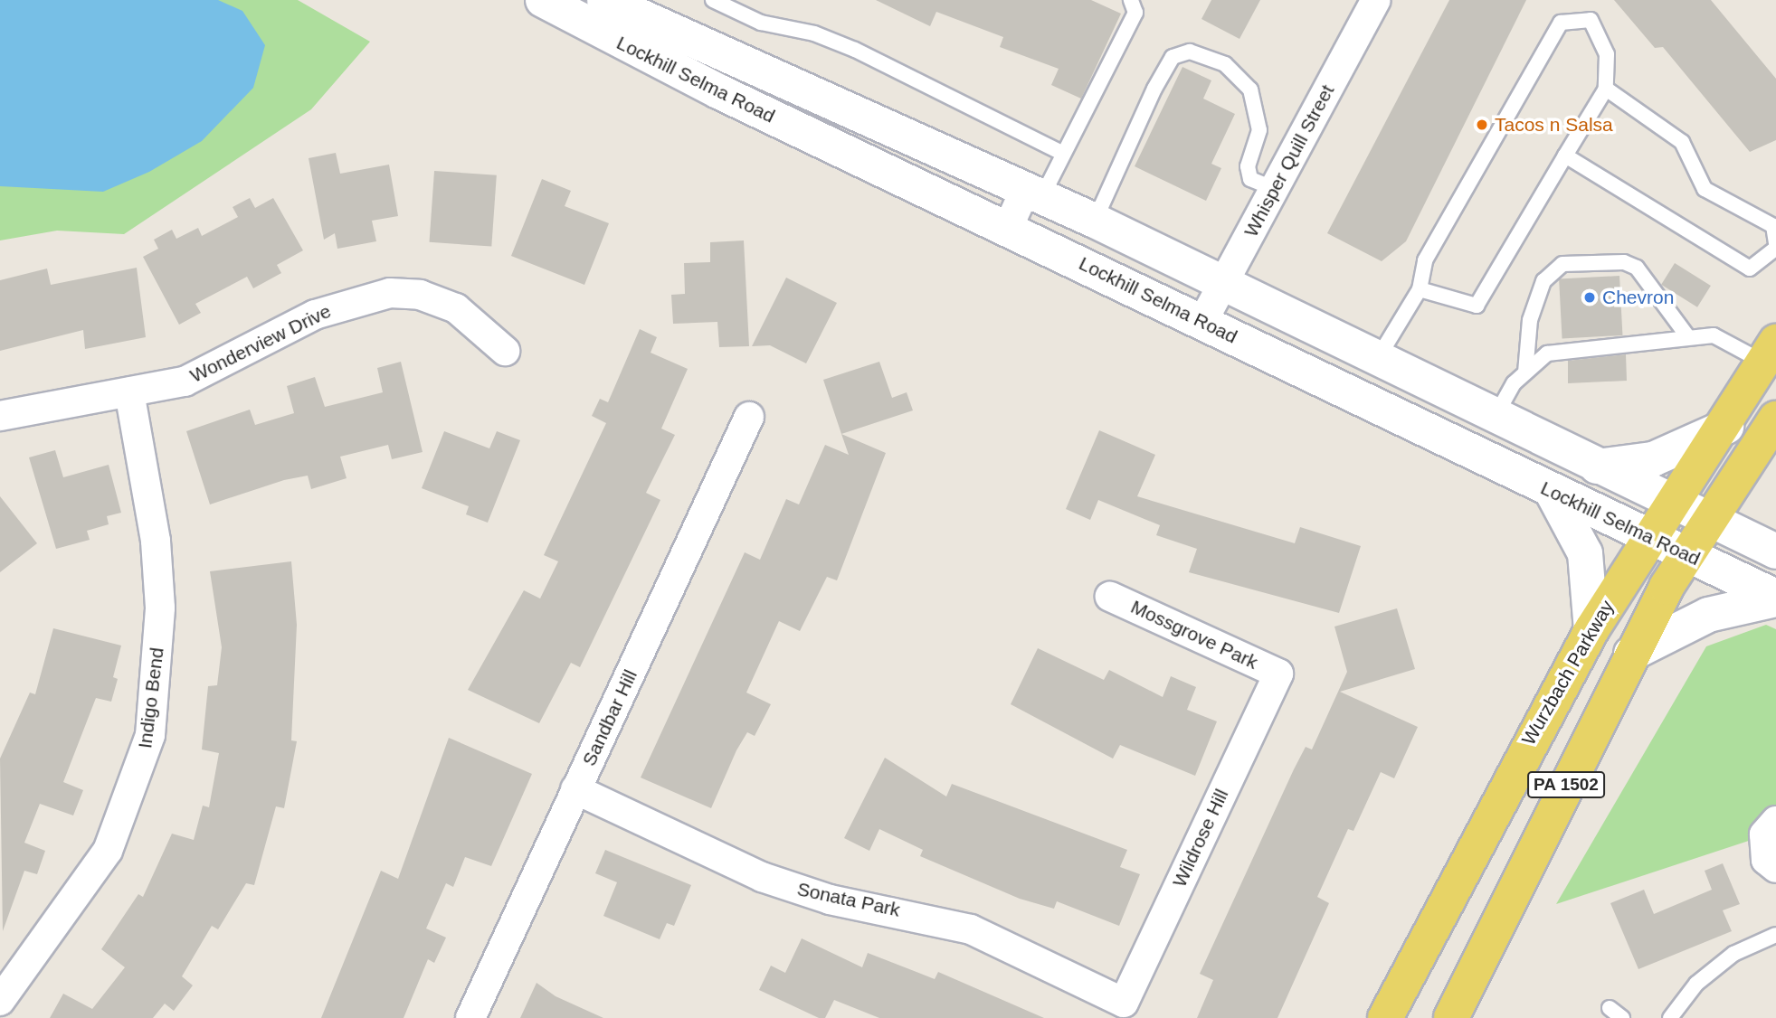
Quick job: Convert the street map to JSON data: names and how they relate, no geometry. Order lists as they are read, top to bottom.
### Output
{
  "streets": {
    "main road": ["Lockhill Selma Road", "Wurzbach Parkway", "PA 1502"],
    "street": [
      "Whisper Quill Street",
      "Wonderview Drive",
      "Mossgrove Park",
      "Indigo Bend",
      "Sandbar Hill",
      "Wildrose Hill",
      "Sonata Park"
    ]
  },
  "crossings": [
    ["Lockhill Selma Road", "Whisper Quill Street"],
    ["Lockhill Selma Road", "Wurzbach Parkway"],
    ["Lockhill Selma Road", "PA 1502"],
    ["Wonderview Drive", "Indigo Bend"],
    ["Mossgrove Park", "Wildrose Hill"],
    ["Sandbar Hill", "Sonata Park"],
    ["Wildrose Hill", "Sonata Park"]
  ],
  "places": ["Tacos n Salsa", "Chevron"]
}
